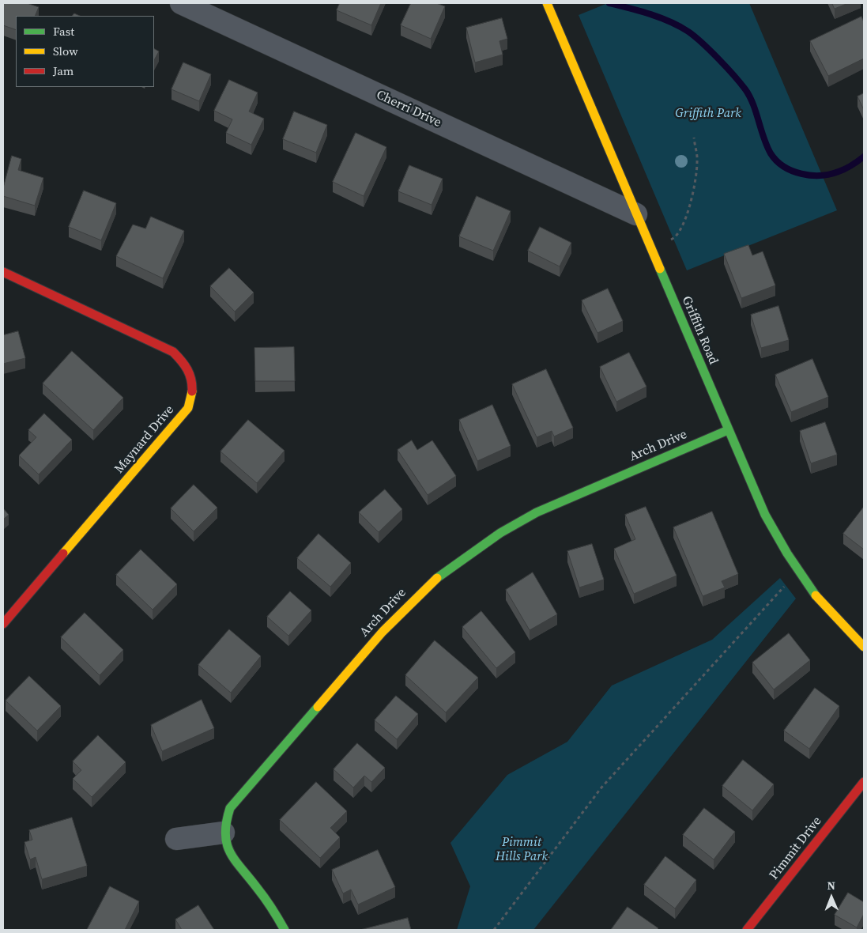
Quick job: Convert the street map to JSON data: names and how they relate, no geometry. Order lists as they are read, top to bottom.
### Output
{
  "streets": {
    "street": [
      "Cherri Drive",
      "Griffith Road",
      "Maynard Drive",
      "Arch Drive",
      "Pimmit Drive"
    ]
  },
  "crossings": [
    ["Cherri Drive", "Griffith Road"],
    ["Griffith Road", "Arch Drive"]
  ],
  "parks": ["Griffith Park", "Pimmit Hills Park"],
  "legend": ["Fast", "Slow", "Jam"],
  "north": "top"
}
